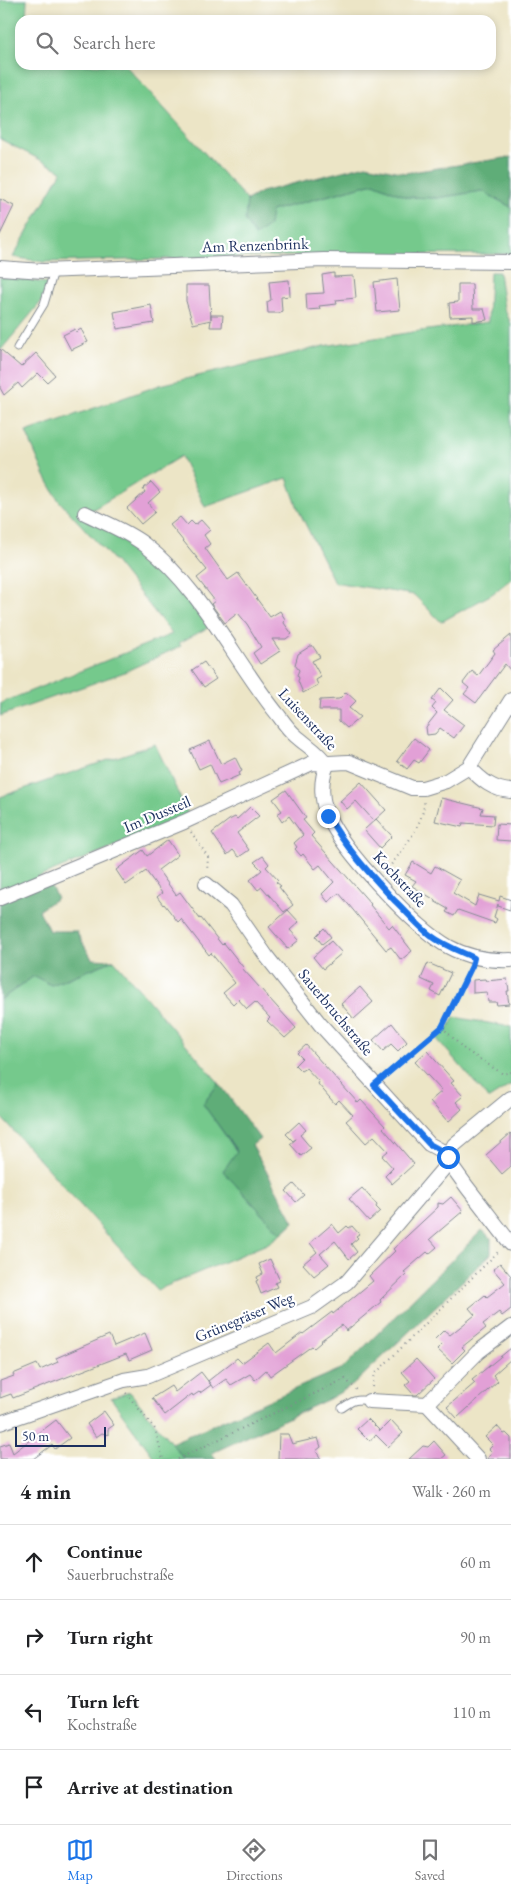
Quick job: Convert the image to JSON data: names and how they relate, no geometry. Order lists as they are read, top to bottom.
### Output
{
  "streets": {
    "street": [
      "Am Renzenbrink",
      "Luisenstraße",
      "Im Dussteil",
      "Kochstraße",
      "Sauerbruchstraße",
      "Grünegräser Weg"
    ]
  },
  "crossings": [
    ["Luisenstraße", "Im Dussteil"],
    ["Luisenstraße", "Kochstraße"],
    ["Im Dussteil", "Kochstraße"],
    ["Sauerbruchstraße", "Grünegräser Weg"]
  ],
  "scale_bar": "50 m",
  "page": {
    "search": "Search here",
    "scale": "50 m",
    "heading": ["4 min", "Walk · 260 m"],
    "list": [
      ["Continue", "Sauerbruchstraße", "60 m"],
      ["Turn right", "90 m"],
      ["Turn left", "Kochstraße", "110 m"],
      "Arrive at destination"
    ],
    "nav": ["Map", "Directions", "Saved"]
  }
}
